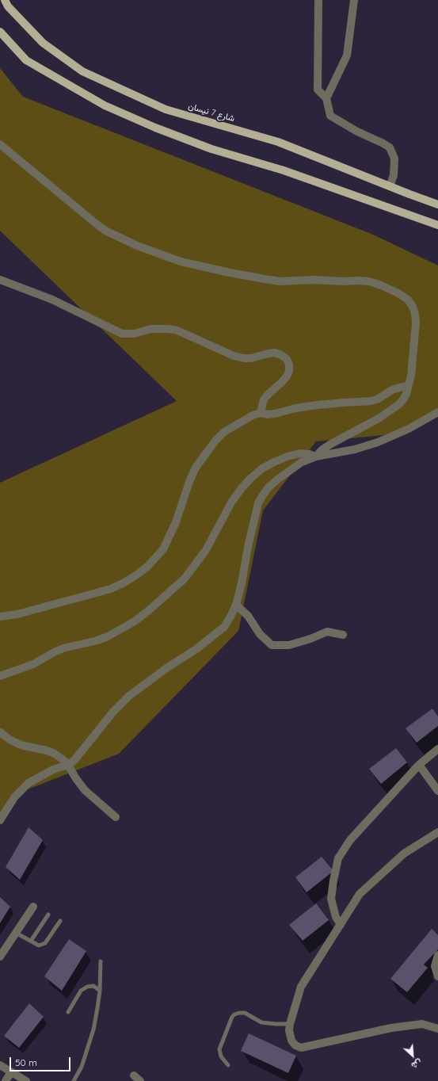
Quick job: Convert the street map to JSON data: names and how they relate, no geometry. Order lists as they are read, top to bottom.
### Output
{
  "streets": {
    "main road": ["شارع 7 نيسان"]
  },
  "scale_bar": "50 m",
  "north": "bottom right"
}
